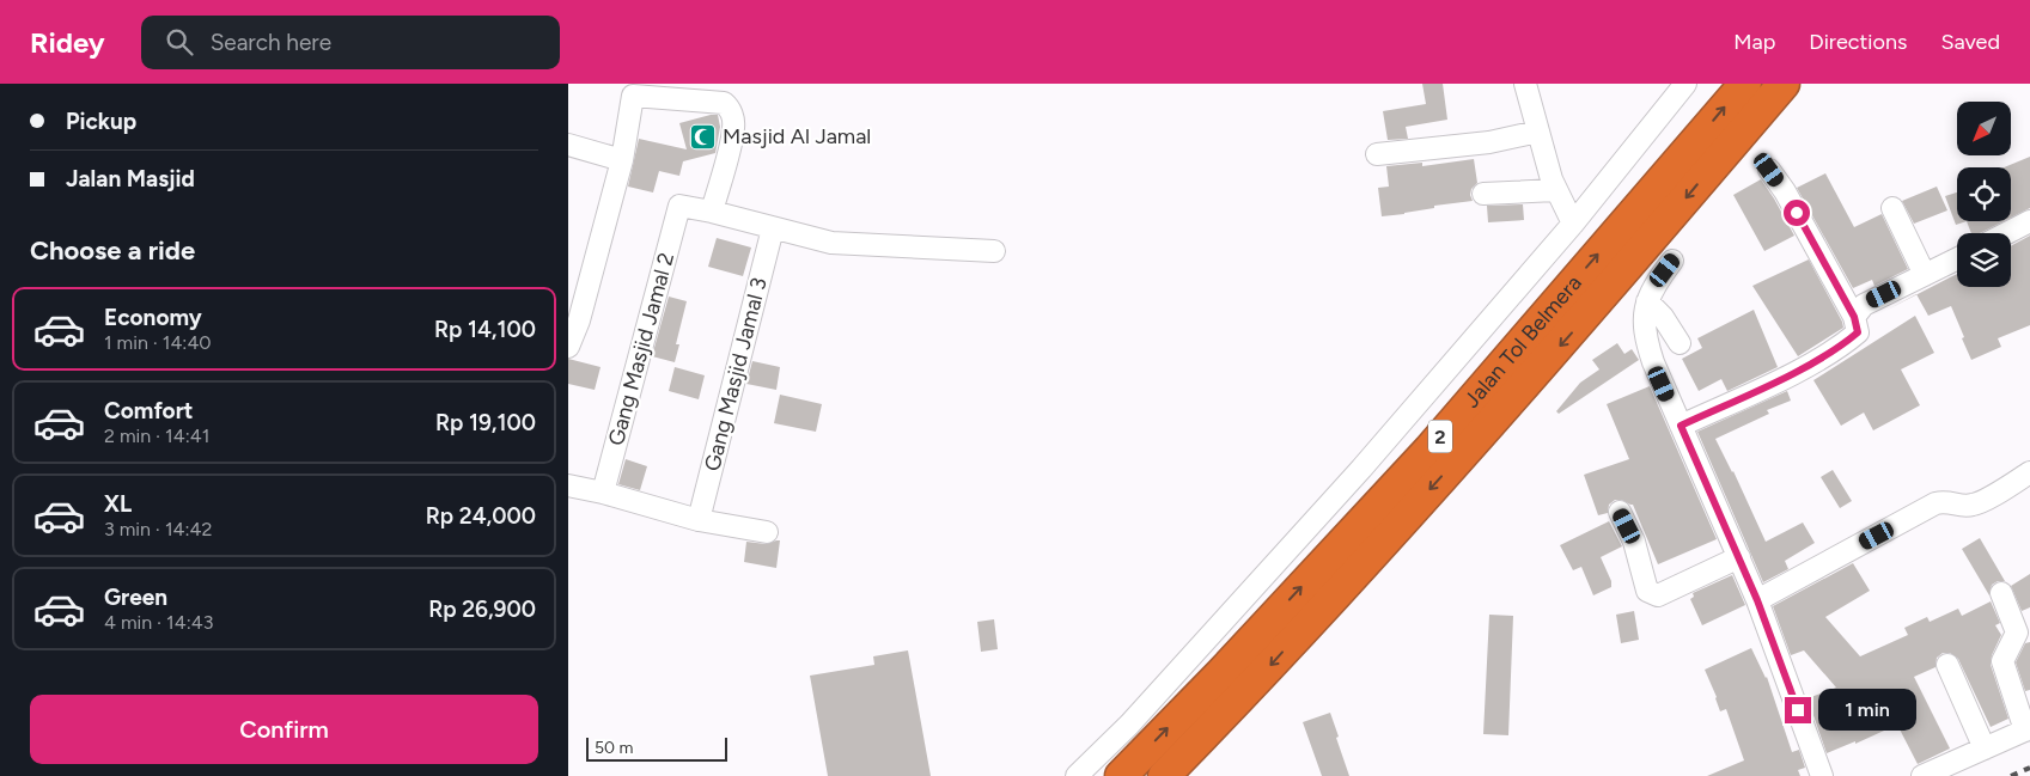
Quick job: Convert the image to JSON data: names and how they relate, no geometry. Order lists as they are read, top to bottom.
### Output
{
  "streets": {
    "highway": ["Jalan Tol Belmera", "2"],
    "street": ["Gang Masjid Jamal 2", "Gang Masjid Jamal 3"]
  },
  "places": {
    "mosque": ["Masjid Al Jamal"]
  },
  "scale_bar": "50 m",
  "north": "bottom left",
  "page": {
    "header": "Ridey",
    "search": "Search here",
    "nav": ["Map", "Directions", "Saved"],
    "banner": ["Pickup", "Jalan Masjid"],
    "heading": "Choose a ride",
    "list": [
      {
        "name": "Economy",
        "note": "1 min · 14:40",
        "value": "Rp 14,100"
      },
      {
        "name": "Comfort",
        "note": "2 min · 14:41",
        "value": "Rp 19,100"
      },
      {
        "name": "XL",
        "note": "3 min · 14:42",
        "value": "Rp 24,000"
      },
      {
        "name": "Green",
        "note": "4 min · 14:43",
        "value": "Rp 26,900"
      }
    ],
    "buttons": "Confirm",
    "bubble": "1 min",
    "scale": "50 m"
  }
}
